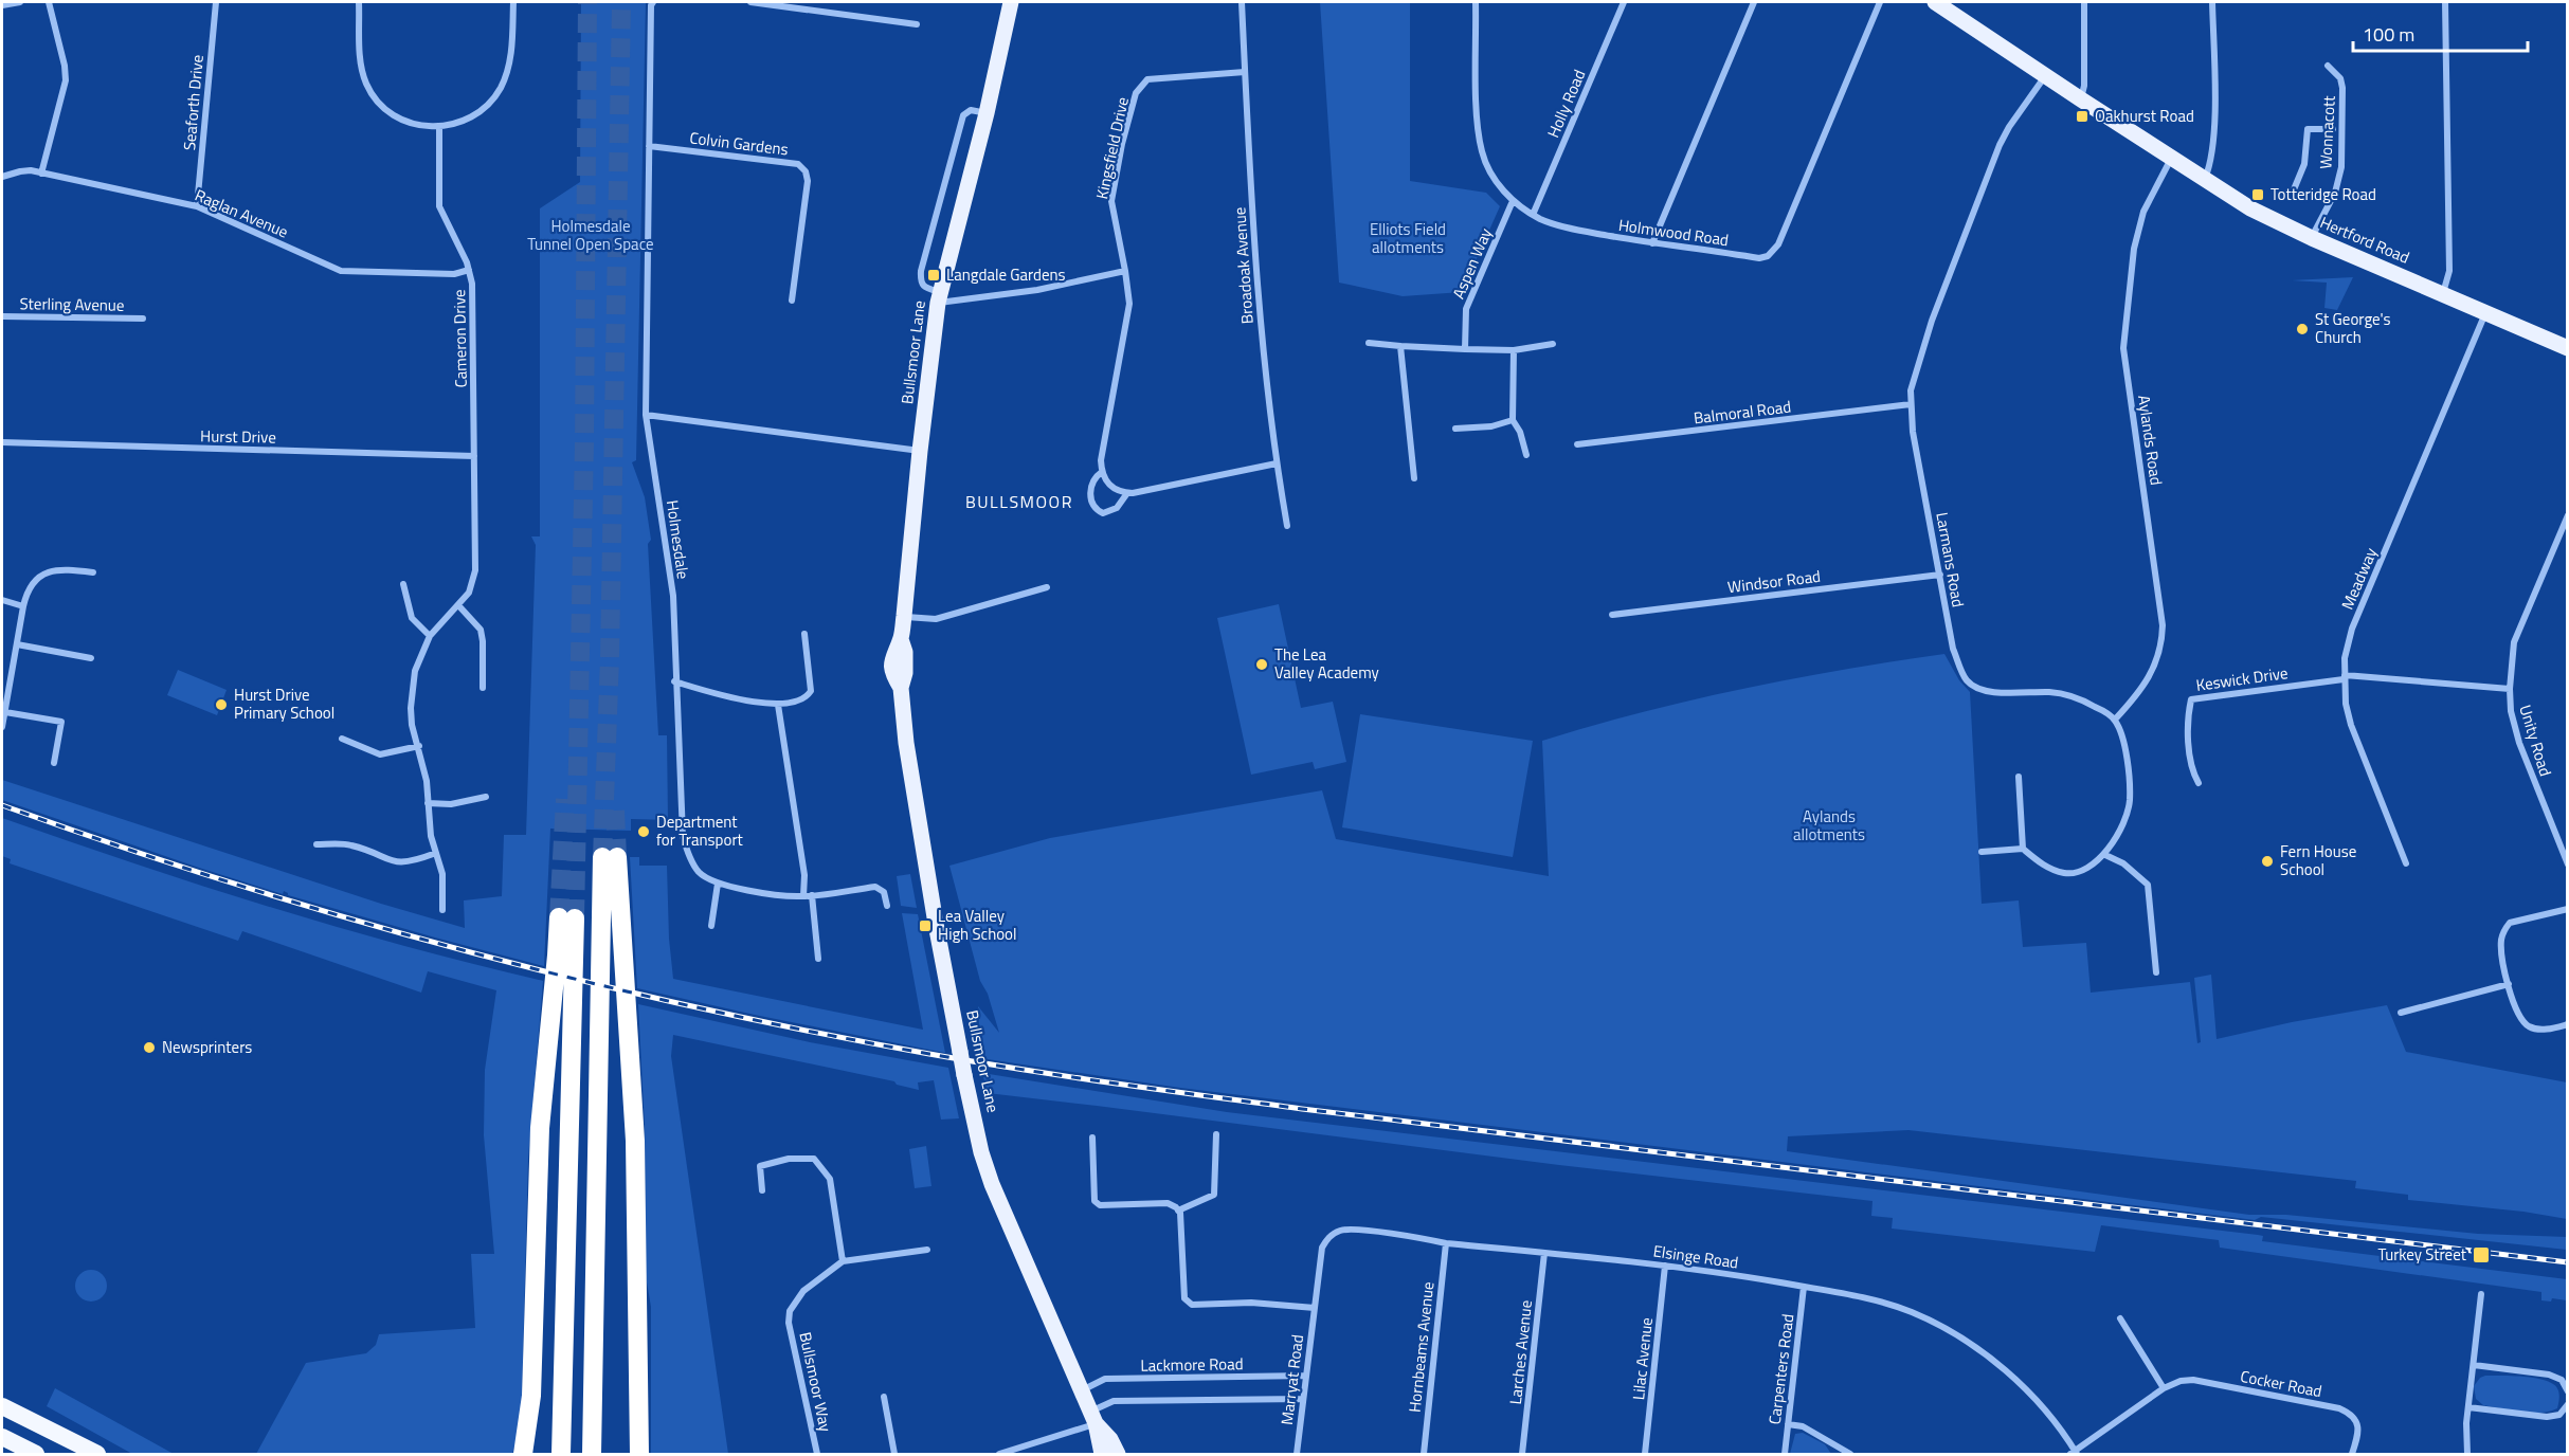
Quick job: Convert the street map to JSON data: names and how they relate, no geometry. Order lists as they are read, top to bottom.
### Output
{
  "streets": {
    "main road": ["Hertford Road", "Bullsmoor Lane"],
    "street": [
      "Seaforth Drive",
      "Holly Road",
      "Wonnacott",
      "Colvin Gardens",
      "Kingsfield Drive",
      "Raglan Avenue",
      "Holmwood Road",
      "Aspen Way",
      "Broadoak Avenue",
      "Sterling Avenue",
      "Cameron Drive",
      "Balmoral Road",
      "Hurst Drive",
      "Aylands Road",
      "Holmesdale",
      "Larmans Road",
      "Meadway",
      "Windsor Road",
      "Keswick Drive",
      "Unity Road",
      "Elsinge Road",
      "Hornbeams Avenue",
      "Larches Avenue",
      "Lilac Avenue",
      "Lackmore Road",
      "Carpenters Road",
      "Marryat Road",
      "Bullsmoor Way",
      "Cocker Road"
    ]
  },
  "crossings": [
    ["Seaforth Drive", "Raglan Avenue"],
    ["Holly Road", "Holmwood Road"],
    ["Wonnacott", "Hertford Road"],
    ["Colvin Gardens", "Holmesdale"],
    ["Kingsfield Drive", "Broadoak Avenue"],
    ["Raglan Avenue", "Cameron Drive"],
    ["Holmwood Road", "Aspen Way"],
    ["Hertford Road", "Aylands Road"],
    ["Hertford Road", "Larmans Road"],
    ["Hertford Road", "Meadway"],
    ["Cameron Drive", "Hurst Drive"],
    ["Bullsmoor Lane", "Lackmore Road"],
    ["Balmoral Road", "Larmans Road"],
    ["Aylands Road", "Larmans Road"],
    ["Larmans Road", "Windsor Road"],
    ["Meadway", "Keswick Drive"],
    ["Keswick Drive", "Unity Road"],
    ["Elsinge Road", "Hornbeams Avenue"],
    ["Elsinge Road", "Larches Avenue"],
    ["Elsinge Road", "Lilac Avenue"],
    ["Elsinge Road", "Carpenters Road"],
    ["Elsinge Road", "Marryat Road"],
    ["Elsinge Road", "Cocker Road"],
    ["Lackmore Road", "Marryat Road"]
  ],
  "districts": ["BULLSMOOR"],
  "parks": ["Holmesdale Tunnel Open Space", "Elliots Field allotments", "Aylands allotments"],
  "places": {
    "transit": [
      "Oakhurst Road",
      "Totteridge Road",
      "Langdale Gardens",
      "Lea Valley High School",
      "Turkey Street"
    ],
    "other": [
      "St George's Church",
      "The Lea Valley Academy",
      "Hurst Drive Primary School",
      "Department for Transport",
      "Fern House School",
      "Newsprinters"
    ]
  },
  "scale_bar": "100 m"
}
